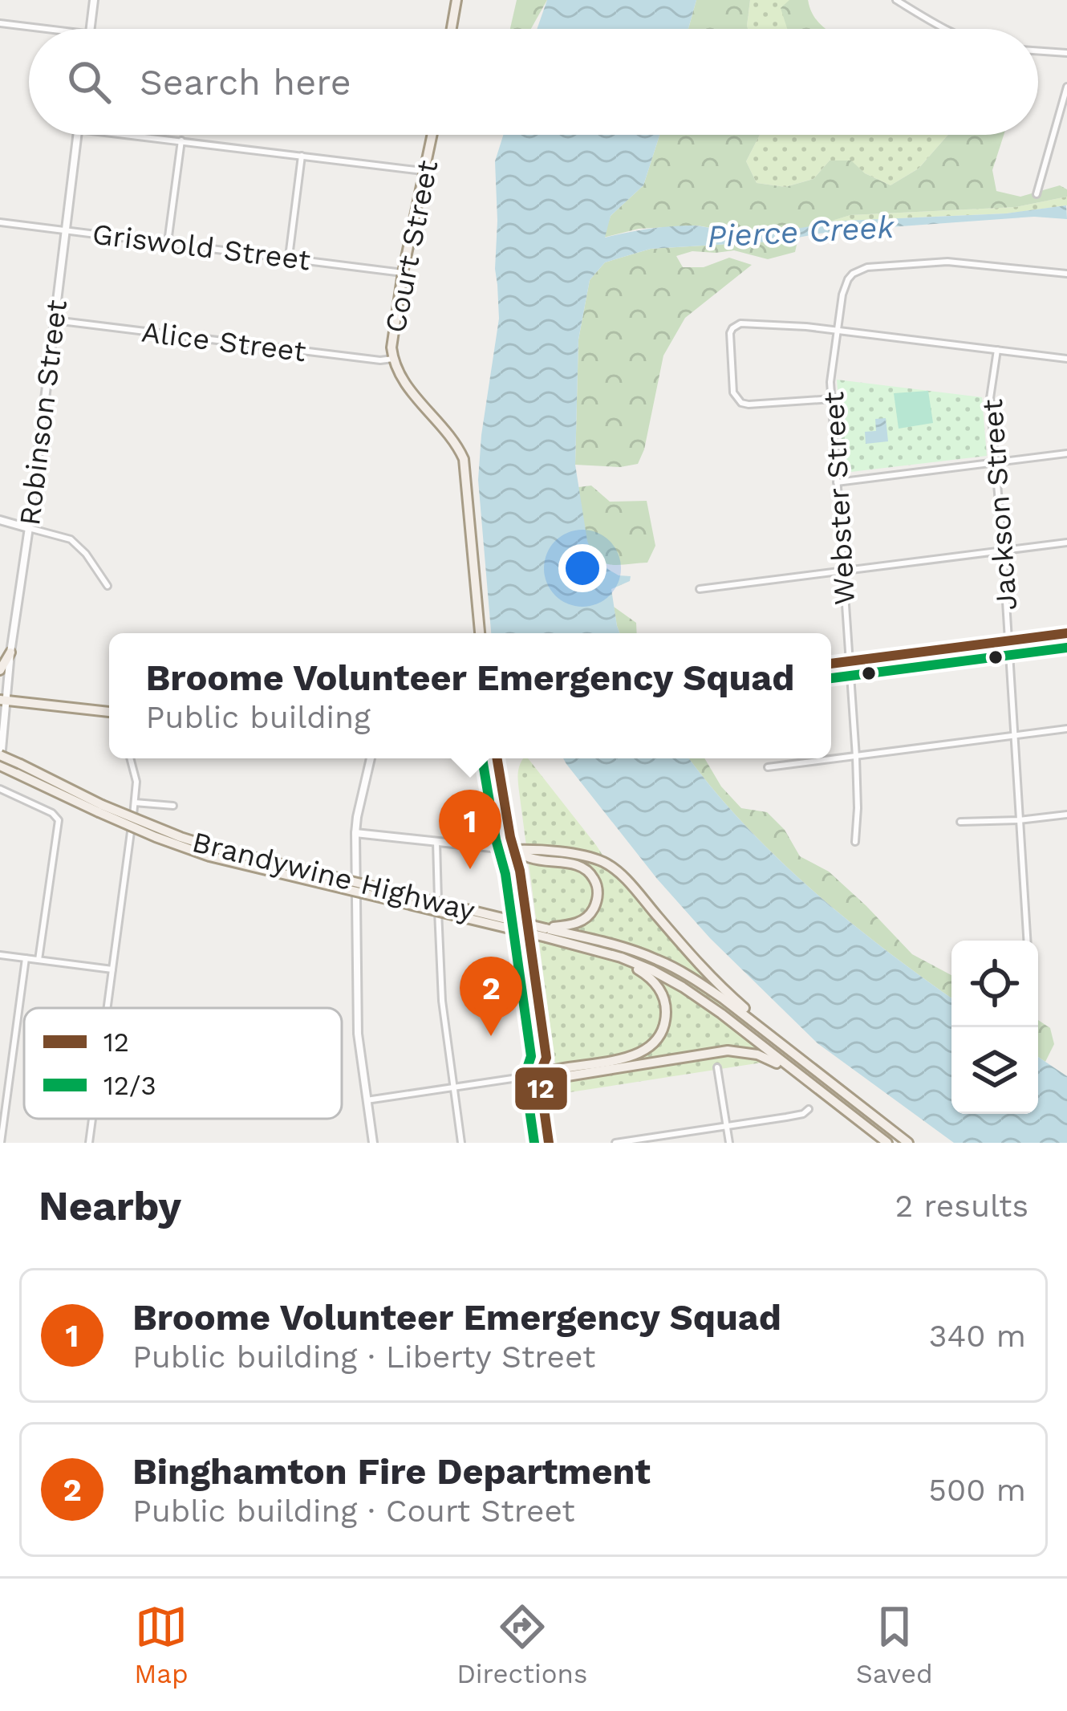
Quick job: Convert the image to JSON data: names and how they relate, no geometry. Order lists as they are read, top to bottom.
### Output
{
  "streets": {
    "main road": ["Court Street", "Brandywine Highway"],
    "street": [
      "Griswold Street",
      "Alice Street",
      "Robinson Street",
      "Webster Street",
      "Jackson Street"
    ]
  },
  "crossings": [
    ["Griswold Street", "Court Street"],
    ["Griswold Street", "Robinson Street"],
    ["Court Street", "Alice Street"],
    ["Alice Street", "Robinson Street"],
    ["Robinson Street", "Brandywine Highway"]
  ],
  "water": ["Pierce Creek"],
  "lines": ["transit line 12", "transit line 12/3"],
  "legend": ["12", "12/3"],
  "page": {
    "search": "Search here",
    "popup": ["Broome Volunteer Emergency Squad", "Public building"],
    "pins": ["1", "2"],
    "heading": ["Nearby", "2 results"],
    "list": [
      {
        "mark": "1",
        "name": "Broome Volunteer Emergency Squad",
        "note": "Public building · Liberty Street",
        "value": "340 m"
      },
      {
        "mark": "2",
        "name": "Binghamton Fire Department",
        "note": "Public building · Court Street",
        "value": "500 m"
      }
    ],
    "nav": ["Map", "Directions", "Saved"]
  }
}
